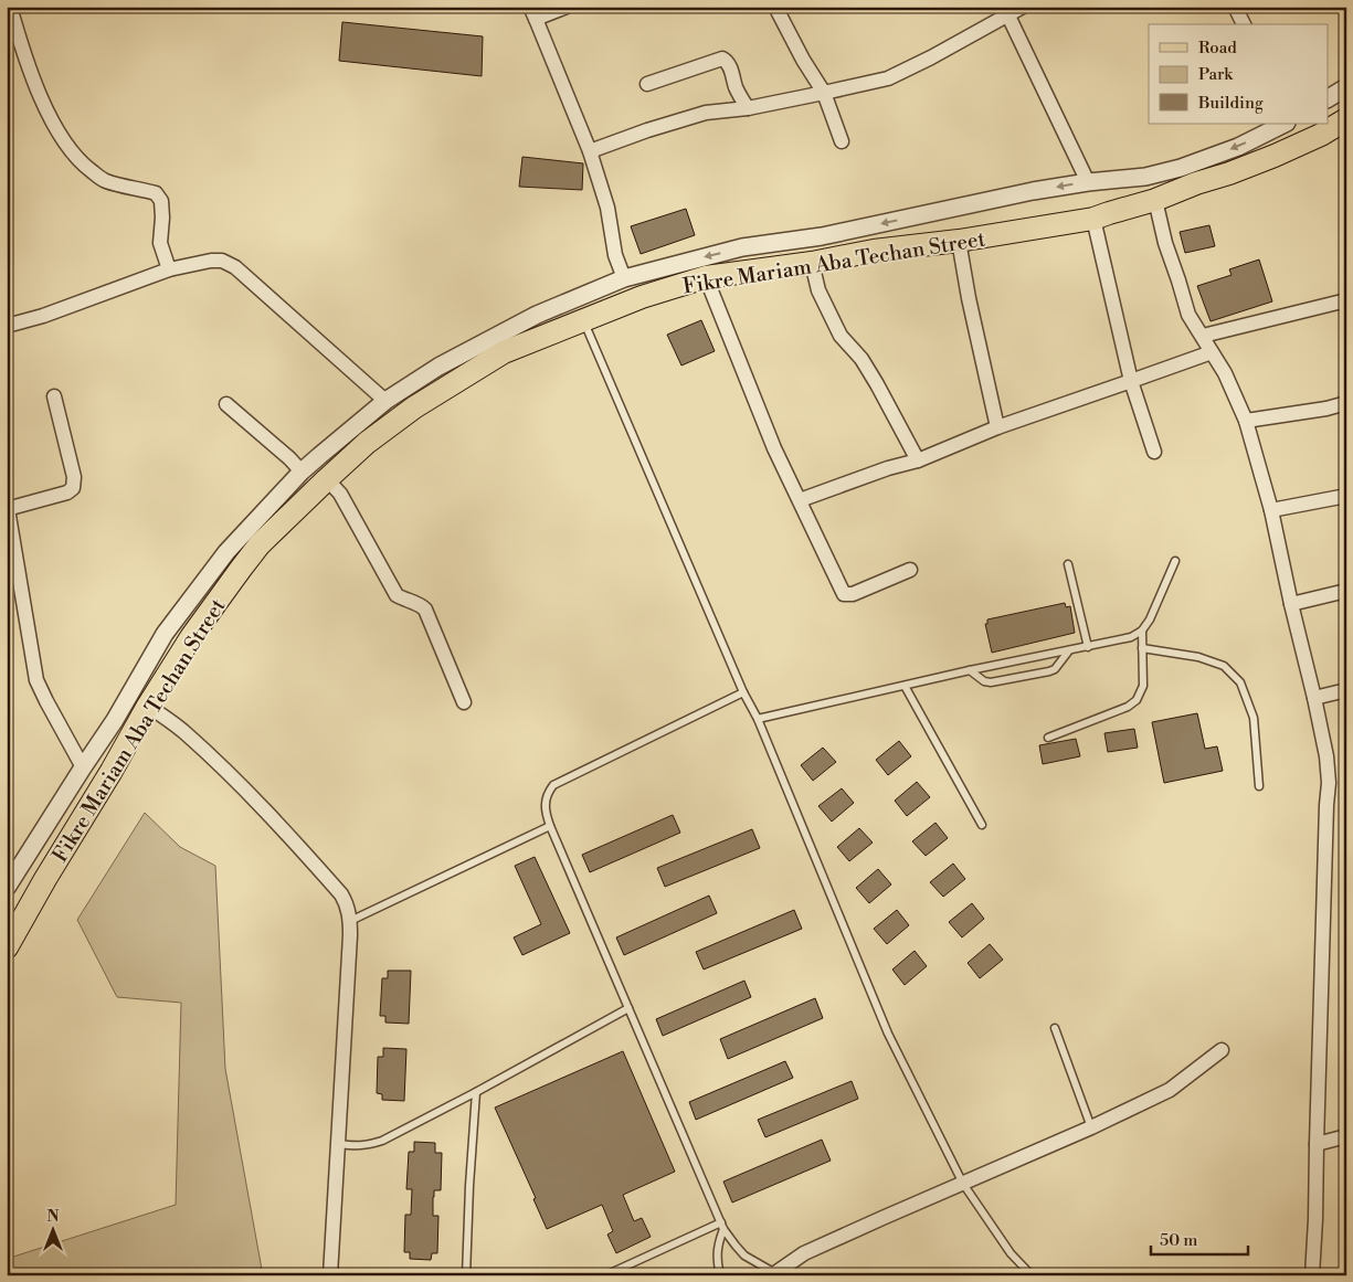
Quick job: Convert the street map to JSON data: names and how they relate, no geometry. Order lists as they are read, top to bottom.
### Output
{
  "streets": {
    "main road": ["Fikre Mariam Aba Techan Street"]
  },
  "legend": ["Road", "Park", "Building"],
  "scale_bar": "50 m",
  "north": "top"
}
